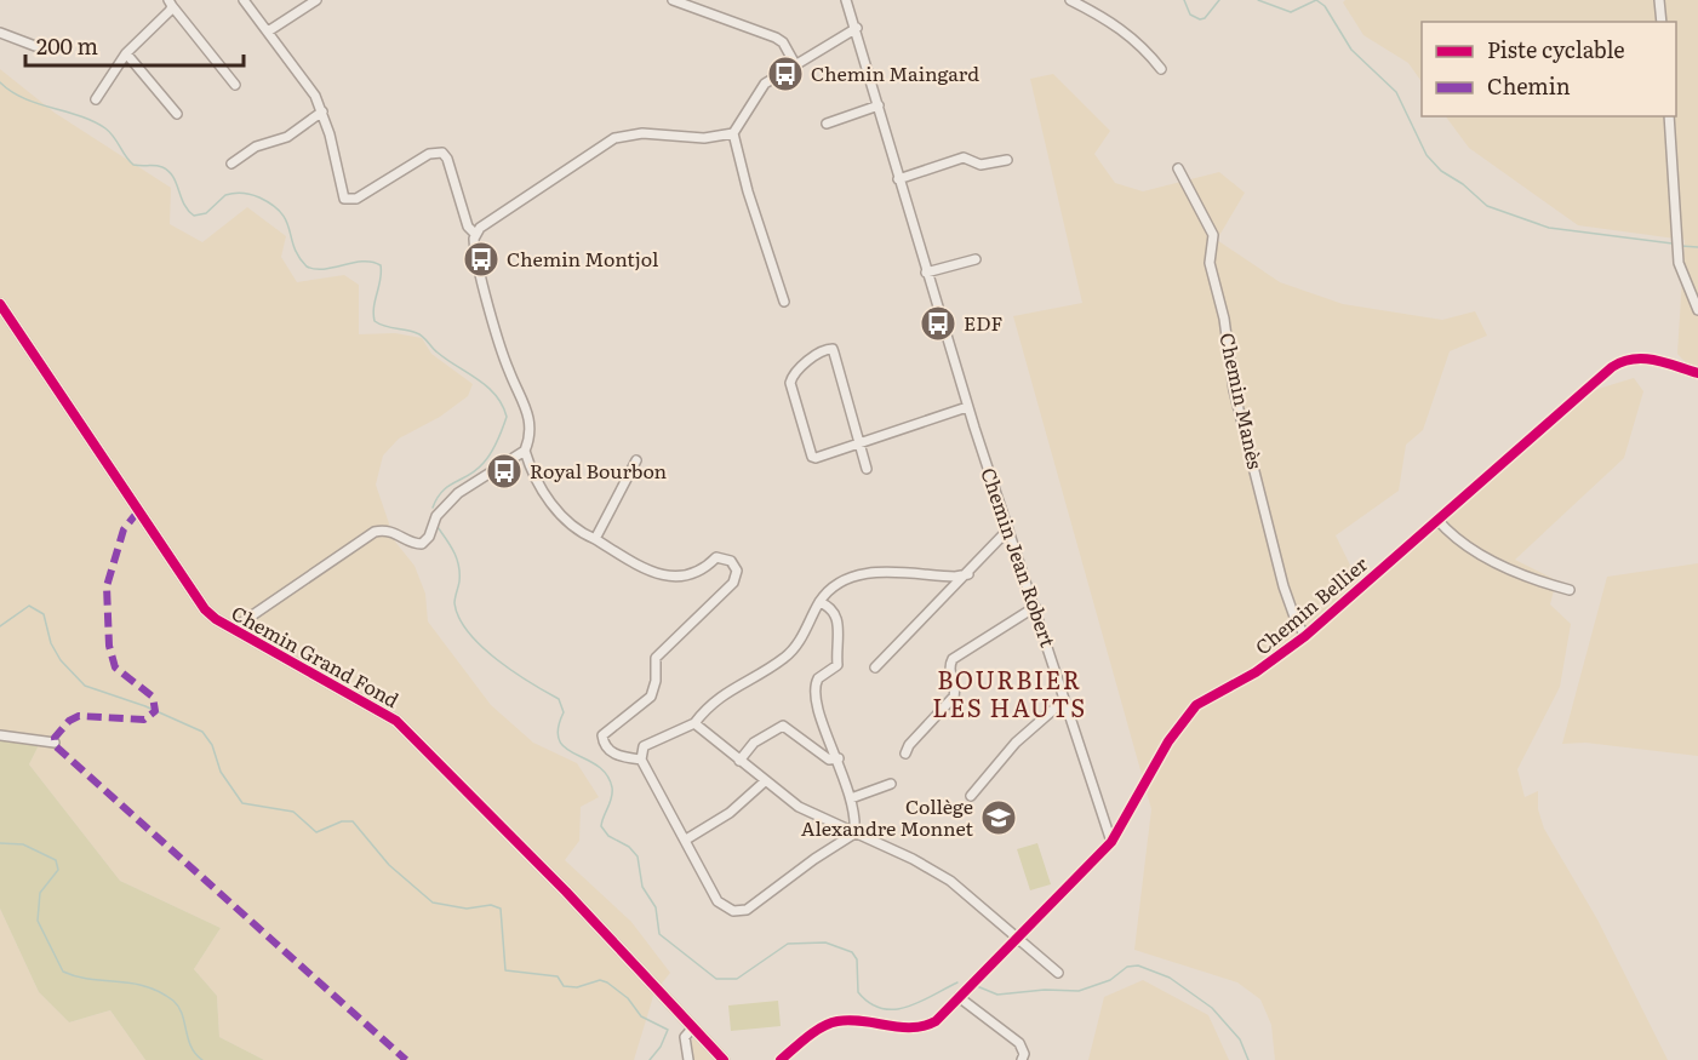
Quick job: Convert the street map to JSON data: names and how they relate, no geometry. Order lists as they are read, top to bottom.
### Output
{
  "streets": {
    "street": [
      "Chemin Manès",
      "Chemin Jean Robert",
      "Chemin Bellier",
      "Chemin Grand Fond"
    ]
  },
  "crossings": [
    ["Chemin Manès", "Chemin Bellier"],
    ["Chemin Jean Robert", "Chemin Bellier"]
  ],
  "districts": ["BOURBIER LES HAUTS"],
  "places": {
    "bus stop": [
      "Chemin Maingard",
      "Chemin Montjol",
      "EDF",
      "Royal Bourbon"
    ],
    "school or university": ["Collège Alexandre Monnet"]
  },
  "legend": ["Piste cyclable", "Chemin"],
  "scale_bar": "200 m"
}
